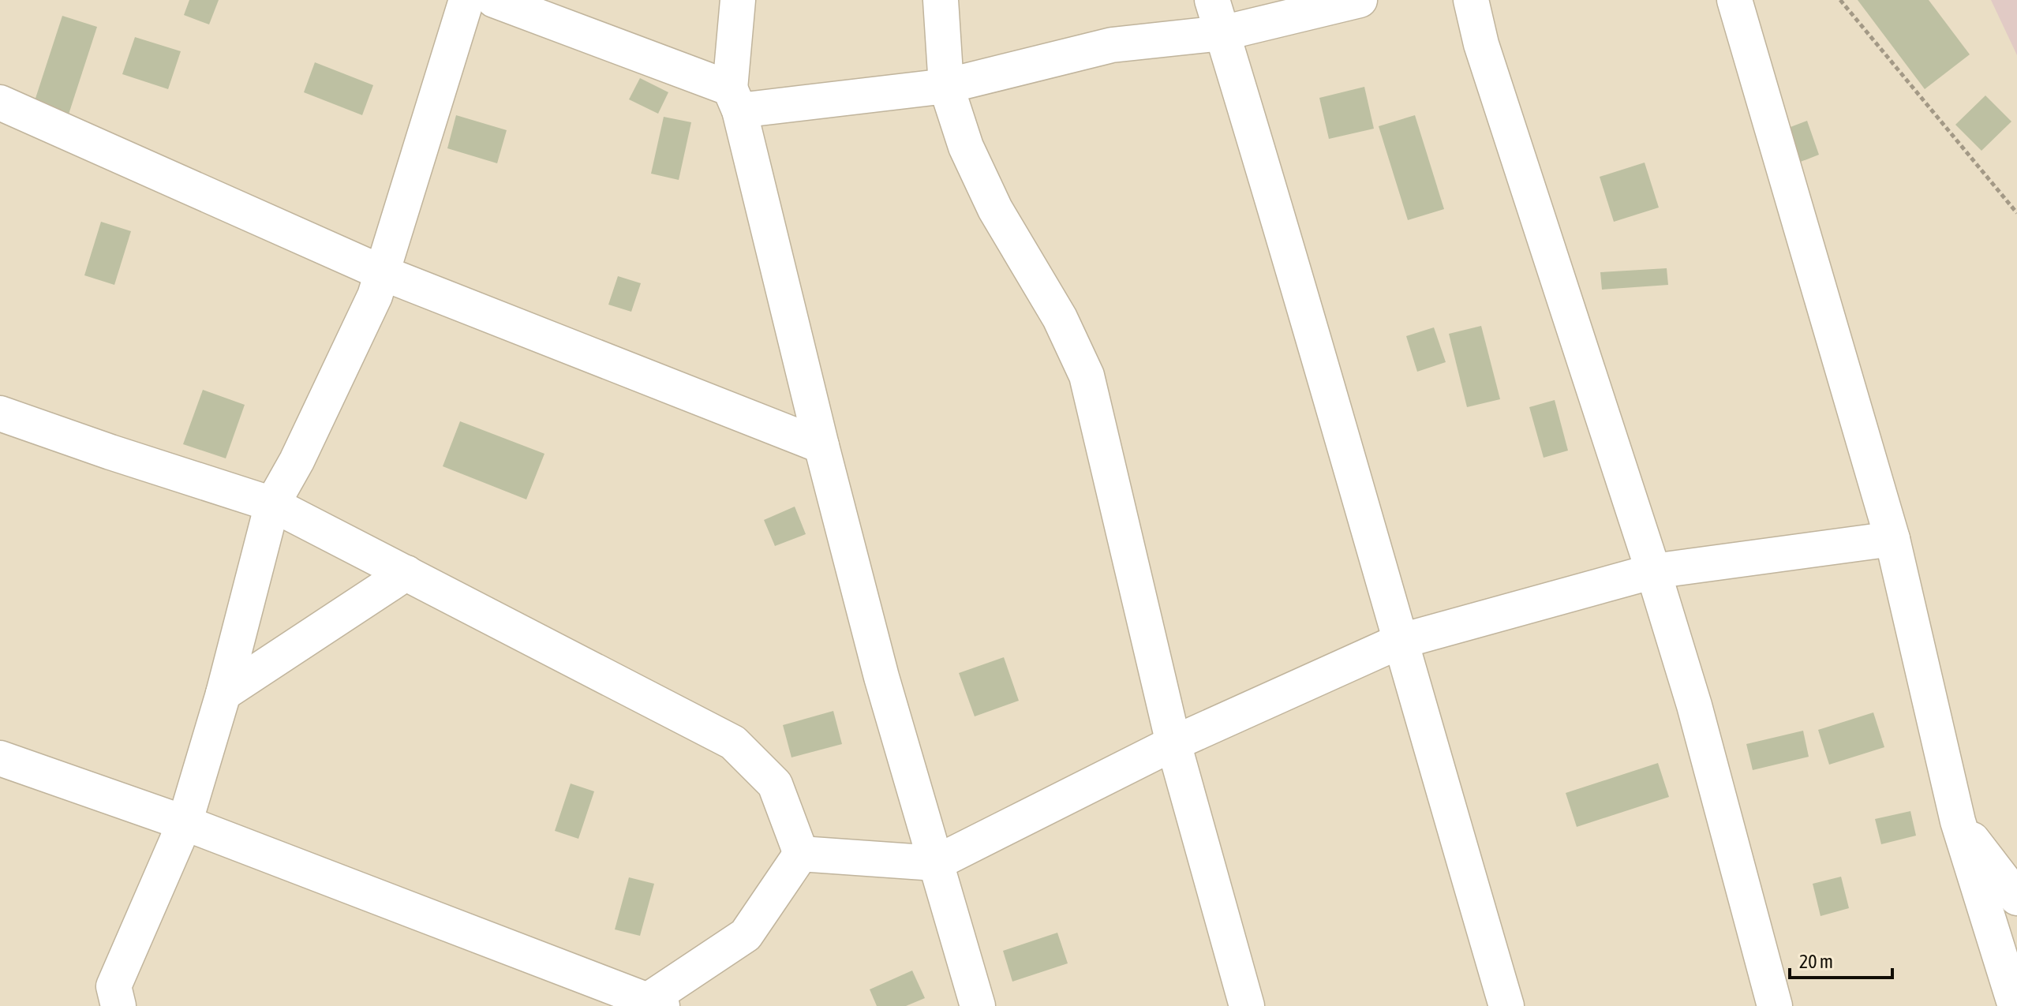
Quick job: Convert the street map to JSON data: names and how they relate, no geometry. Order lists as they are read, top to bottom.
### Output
{
  "scale_bar": "20 m"
}
